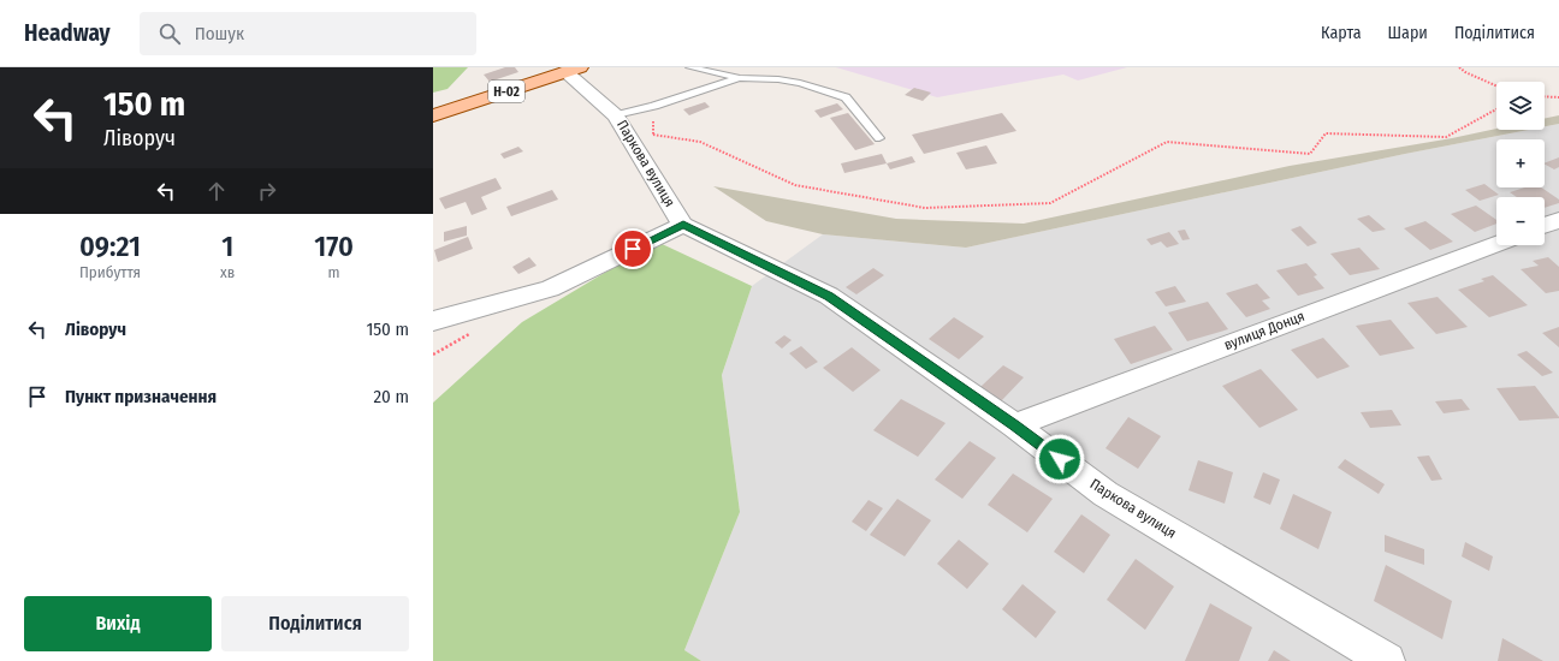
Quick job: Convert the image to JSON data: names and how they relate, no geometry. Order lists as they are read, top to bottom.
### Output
{
  "streets": {
    "main road": ["Н-02"],
    "street": ["Паркова вулиця", "вулиця Донця"]
  },
  "crossings": [
    ["Н-02", "Паркова вулиця"],
    ["Паркова вулиця", "вулиця Донця"]
  ],
  "page": {
    "header": "Headway",
    "search": "Пошук",
    "nav": ["Карта", "Шари", "Поділитися"],
    "turn": ["150 m", "Ліворуч"],
    "map_buttons": ["+", "−"],
    "eta": [
      "09:21",
      "Прибуття",
      "1",
      "хв",
      "170",
      "m"
    ],
    "list": [
      {
        "name": "Ліворуч",
        "value": "150 m"
      },
      {
        "name": "Пункт призначення",
        "value": "20 m"
      }
    ],
    "buttons": ["Вихід", "Поділитися"]
  }
}
